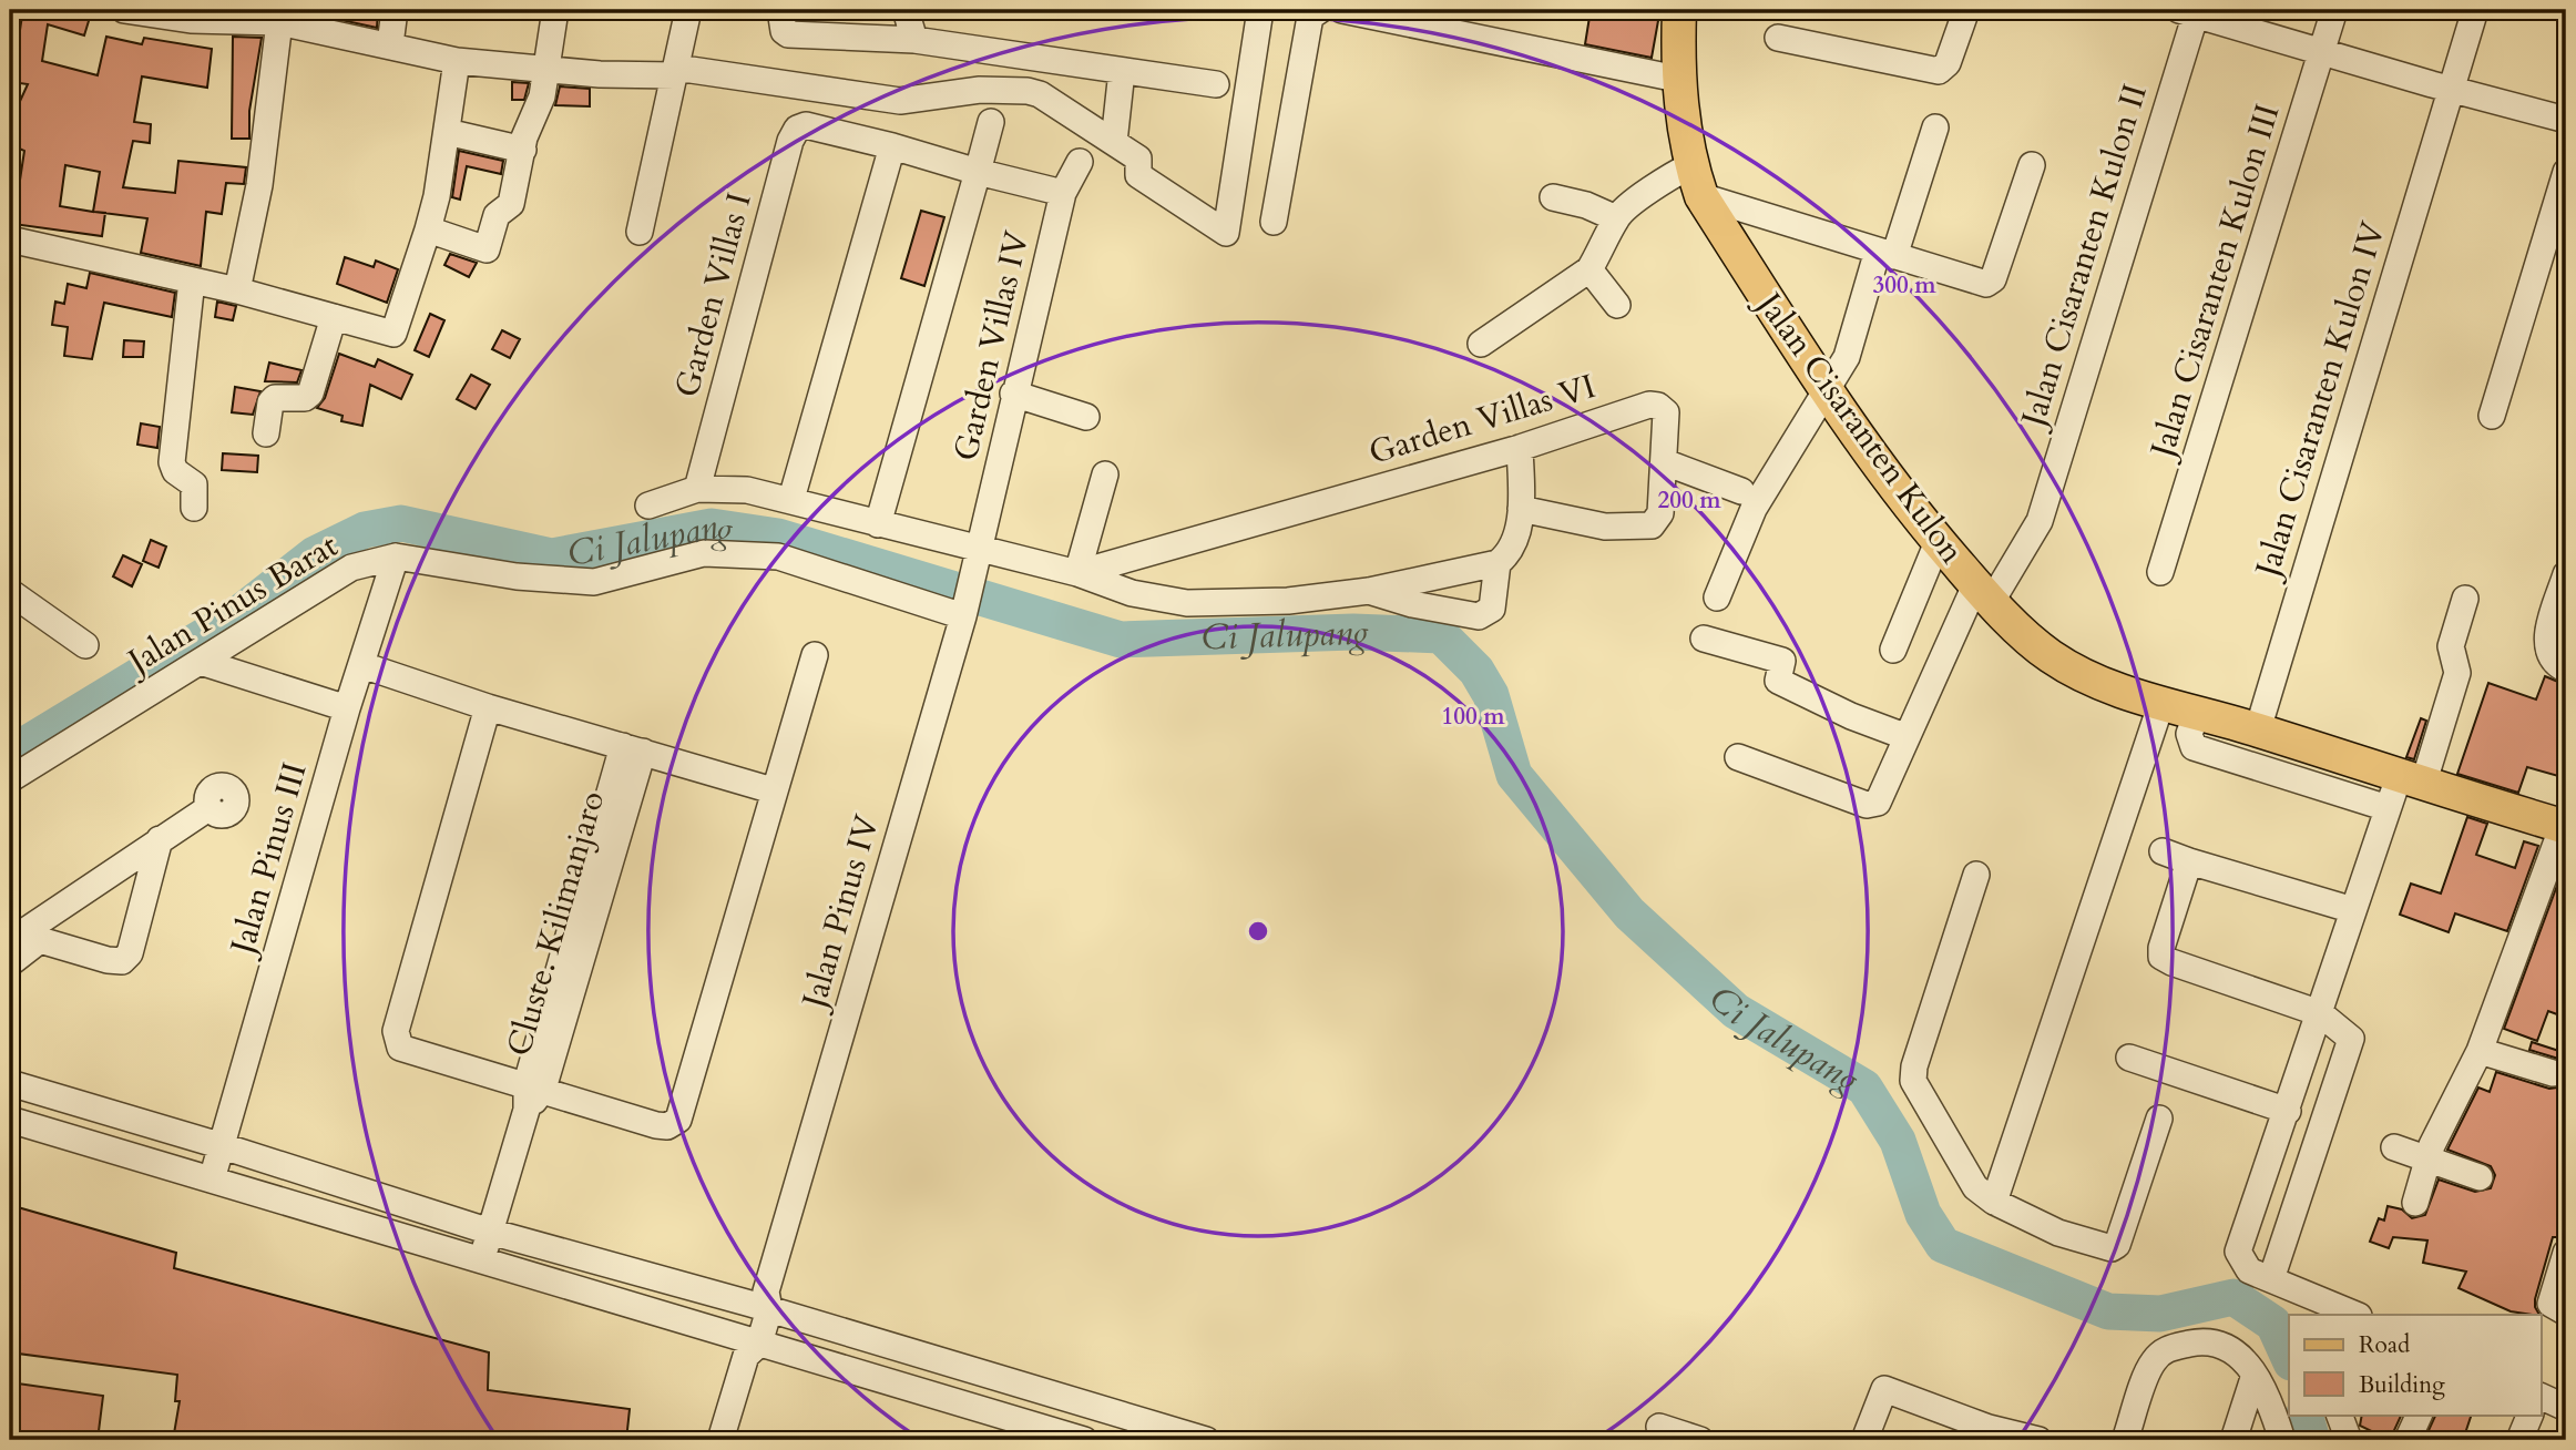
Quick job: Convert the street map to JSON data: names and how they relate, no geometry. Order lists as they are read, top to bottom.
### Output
{
  "streets": {
    "main road": ["Jalan Cisaranten Kulon"],
    "street": [
      "Jalan Cisaranten Kulon II",
      "Jalan Cisaranten Kulon III",
      "Garden Villas I",
      "Garden Villas IV",
      "Jalan Cisaranten Kulon IV",
      "Garden Villas VI",
      "Jalan Pinus Barat",
      "Jalan Pinus III",
      "Jalan Pinus IV",
      "Cluste. Kilimanjaro"
    ]
  },
  "crossings": [
    ["Jalan Cisaranten Kulon II", "Jalan Cisaranten Kulon"],
    ["Garden Villas IV", "Jalan Pinus IV"],
    ["Jalan Cisaranten Kulon IV", "Jalan Cisaranten Kulon"],
    ["Jalan Pinus Barat", "Jalan Pinus III"],
    ["Jalan Pinus Barat", "Jalan Pinus IV"]
  ],
  "water": ["Ci Jalupang"],
  "legend": ["Road", "Building"],
  "rings": ["300 m", "200 m", "100 m"]
}
